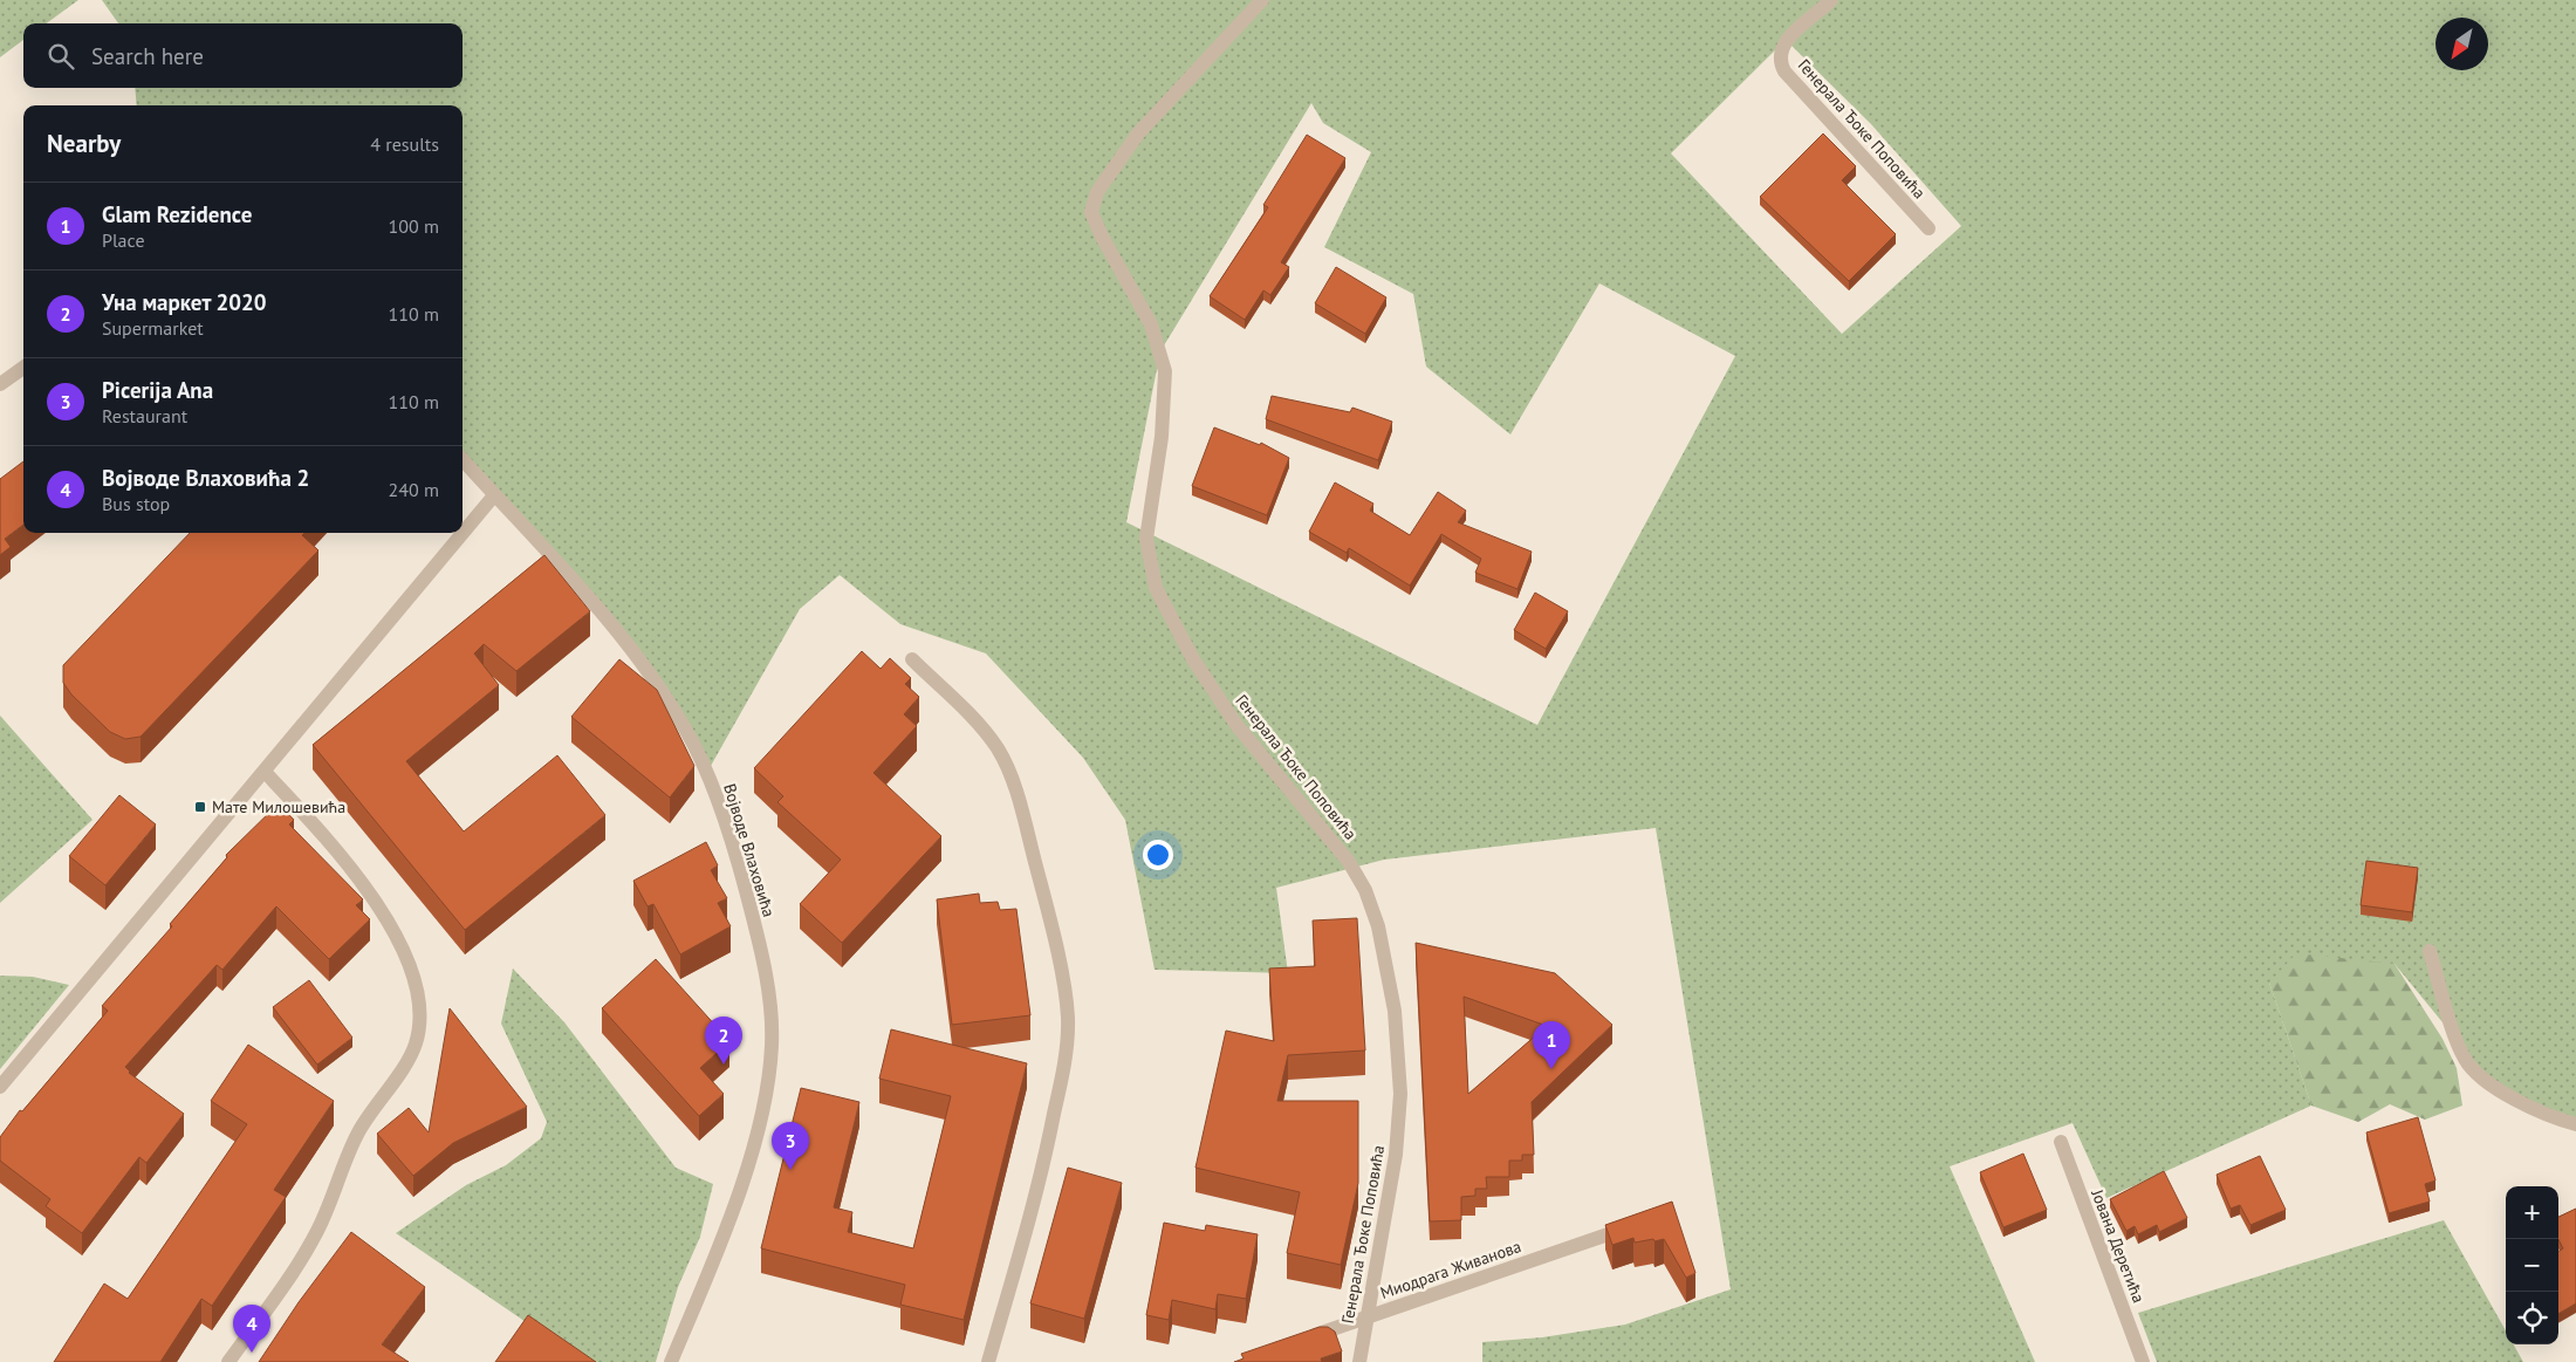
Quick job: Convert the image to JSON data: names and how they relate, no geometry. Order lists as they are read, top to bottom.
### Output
{
  "streets": {
    "street": [
      "Генерала Ђоке Поповића",
      "Војводе Влаховића",
      "Јована Деретића",
      "Миодрага Живанова"
    ]
  },
  "crossings": [
    ["Генерала Ђоке Поповића", "Миодрага Живанова"]
  ],
  "places": {
    "transit": ["Мате Милошевића"]
  },
  "north": "bottom left",
  "page": {
    "search": "Search here",
    "heading": ["Nearby", "4 results"],
    "list": [
      {
        "mark": "1",
        "name": "Glam Rezidence",
        "note": "Place",
        "value": "100 m"
      },
      {
        "mark": "2",
        "name": "Уна маркет 2020",
        "note": "Supermarket",
        "value": "110 m"
      },
      {
        "mark": "3",
        "name": "Picerija Ana",
        "note": "Restaurant",
        "value": "110 m"
      },
      {
        "mark": "4",
        "name": "Војводе Влаховића 2",
        "note": "Bus stop",
        "value": "240 m"
      }
    ],
    "pins": [
      "2",
      "1",
      "3",
      "4"
    ],
    "map_buttons": ["+", "−"]
  }
}
